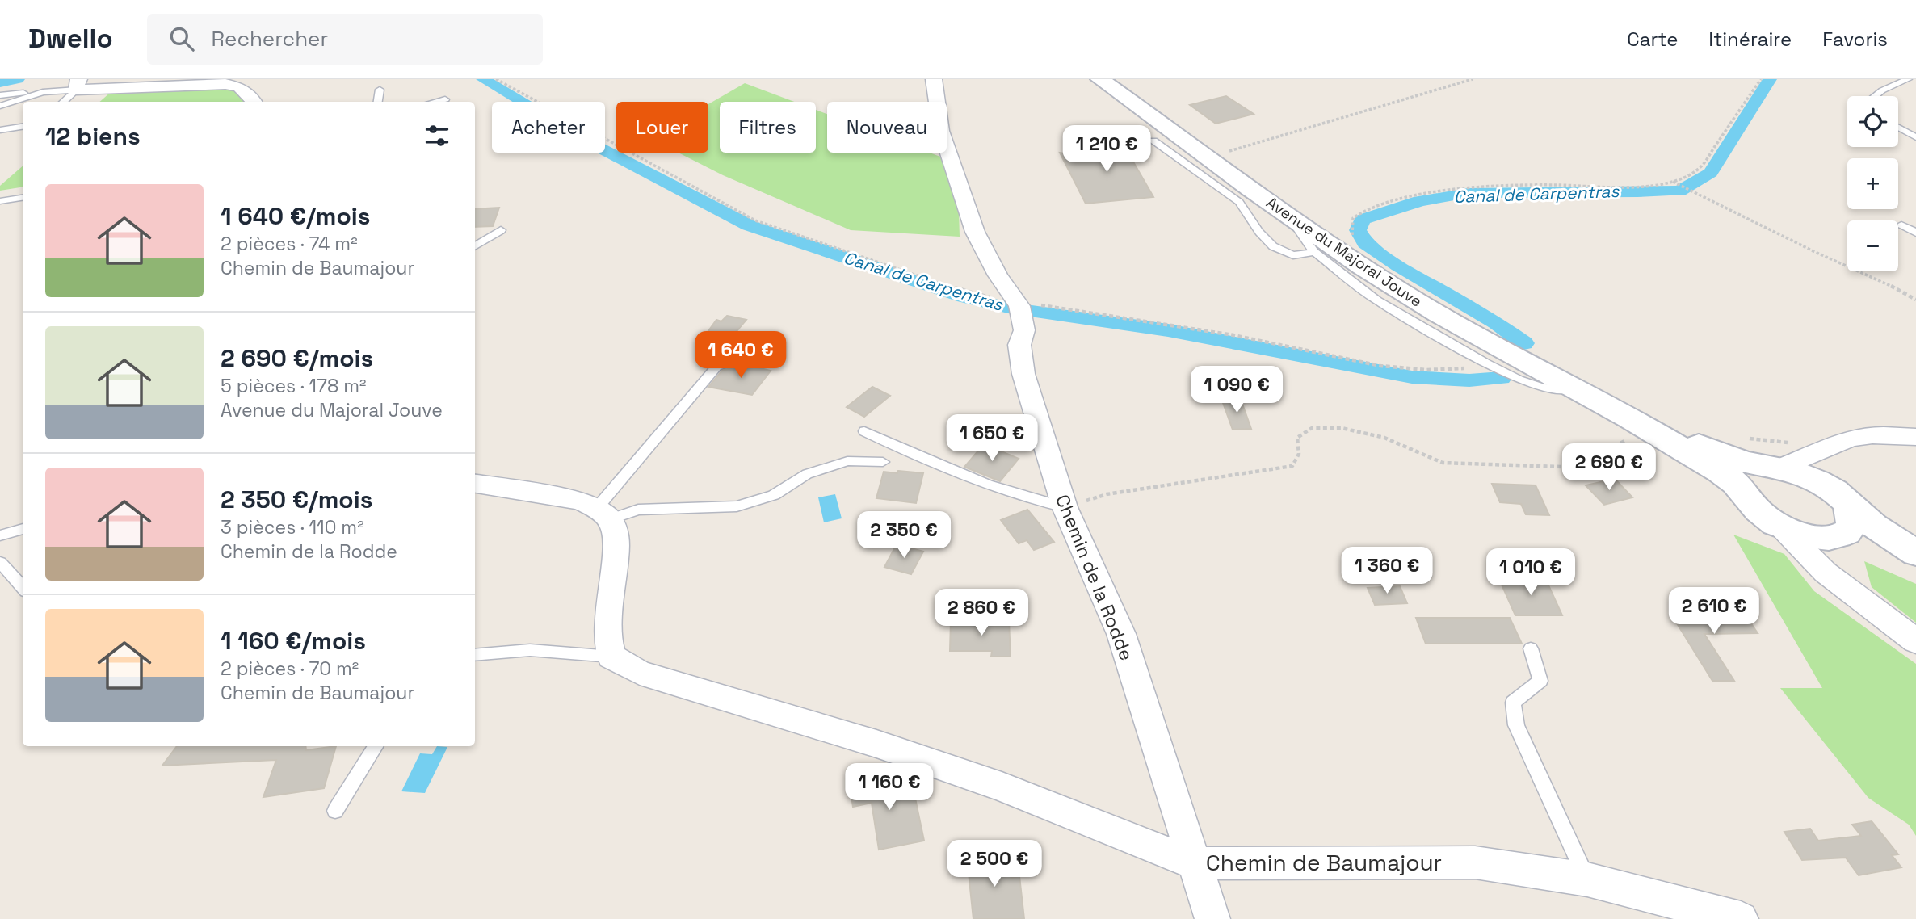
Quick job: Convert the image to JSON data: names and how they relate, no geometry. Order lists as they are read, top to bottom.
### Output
{
  "streets": {
    "main road": ["Avenue du Majoral Jouve"],
    "street": ["Chemin de la Rodde", "Chemin de Baumajour"]
  },
  "crossings": [
    ["Chemin de la Rodde", "Chemin de Baumajour"]
  ],
  "water": ["Canal de Carpentras"],
  "page": {
    "header": "Dwello",
    "search": "Rechercher",
    "nav": ["Carte", "Itinéraire", "Favoris"],
    "map_buttons": ["+", "−"],
    "chip": [
      "Acheter",
      "Louer",
      "Filtres",
      "Nouveau"
    ],
    "heading": "12 biens",
    "price": [
      "1 210 €",
      "1 640 €",
      "1 090 €",
      "1 650 €",
      "2 690 €",
      "2 350 €",
      "1 360 €",
      "1 010 €",
      "2 610 €",
      "2 860 €",
      "1 160 €",
      "2 500 €"
    ],
    "list": [
      {
        "name": "1 640 €/mois",
        "note": "2 pièces · 74 m² · Chemin de Baumajour"
      },
      {
        "name": "2 690 €/mois",
        "note": "5 pièces · 178 m² · Avenue du Majoral Jouve"
      },
      {
        "name": "2 350 €/mois",
        "note": "3 pièces · 110 m² · Chemin de la Rodde"
      },
      {
        "name": "1 160 €/mois",
        "note": "2 pièces · 70 m² · Chemin de Baumajour"
      }
    ]
  }
}
